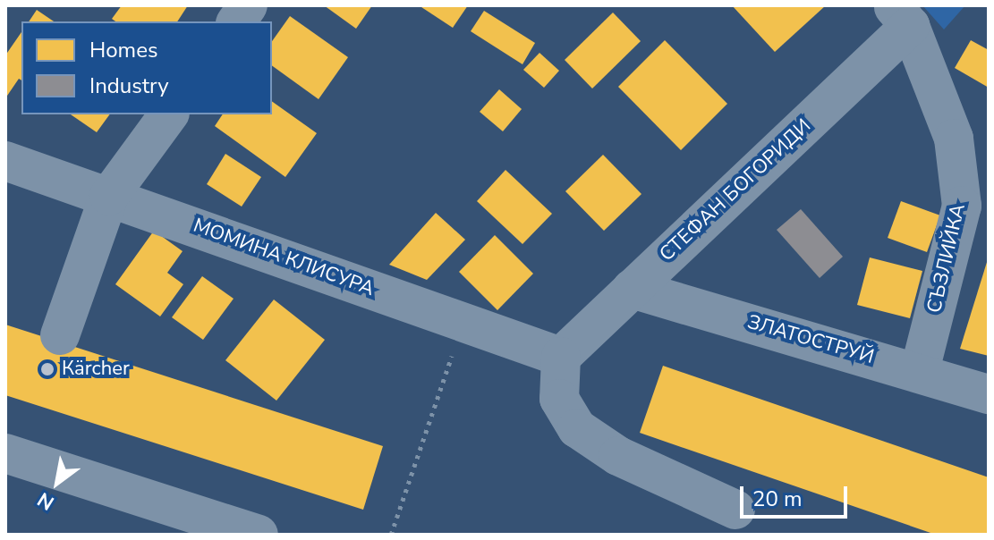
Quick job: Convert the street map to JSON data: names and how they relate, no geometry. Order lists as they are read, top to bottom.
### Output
{
  "streets": {
    "street": [
      "СТЕФАН БОГОРИДИ",
      "МОМИНА КЛИСУРА",
      "СЪЗЛИЙКА",
      "ЗЛАТОСТРУЙ"
    ]
  },
  "crossings": [
    ["СТЕФАН БОГОРИДИ", "МОМИНА КЛИСУРА"],
    ["СТЕФАН БОГОРИДИ", "СЪЗЛИЙКА"],
    ["СТЕФАН БОГОРИДИ", "ЗЛАТОСТРУЙ"],
    ["СЪЗЛИЙКА", "ЗЛАТОСТРУЙ"]
  ],
  "places": ["Кärcher"],
  "legend": ["Homes", "Industry"],
  "scale_bar": "20 m",
  "north": "bottom left"
}
